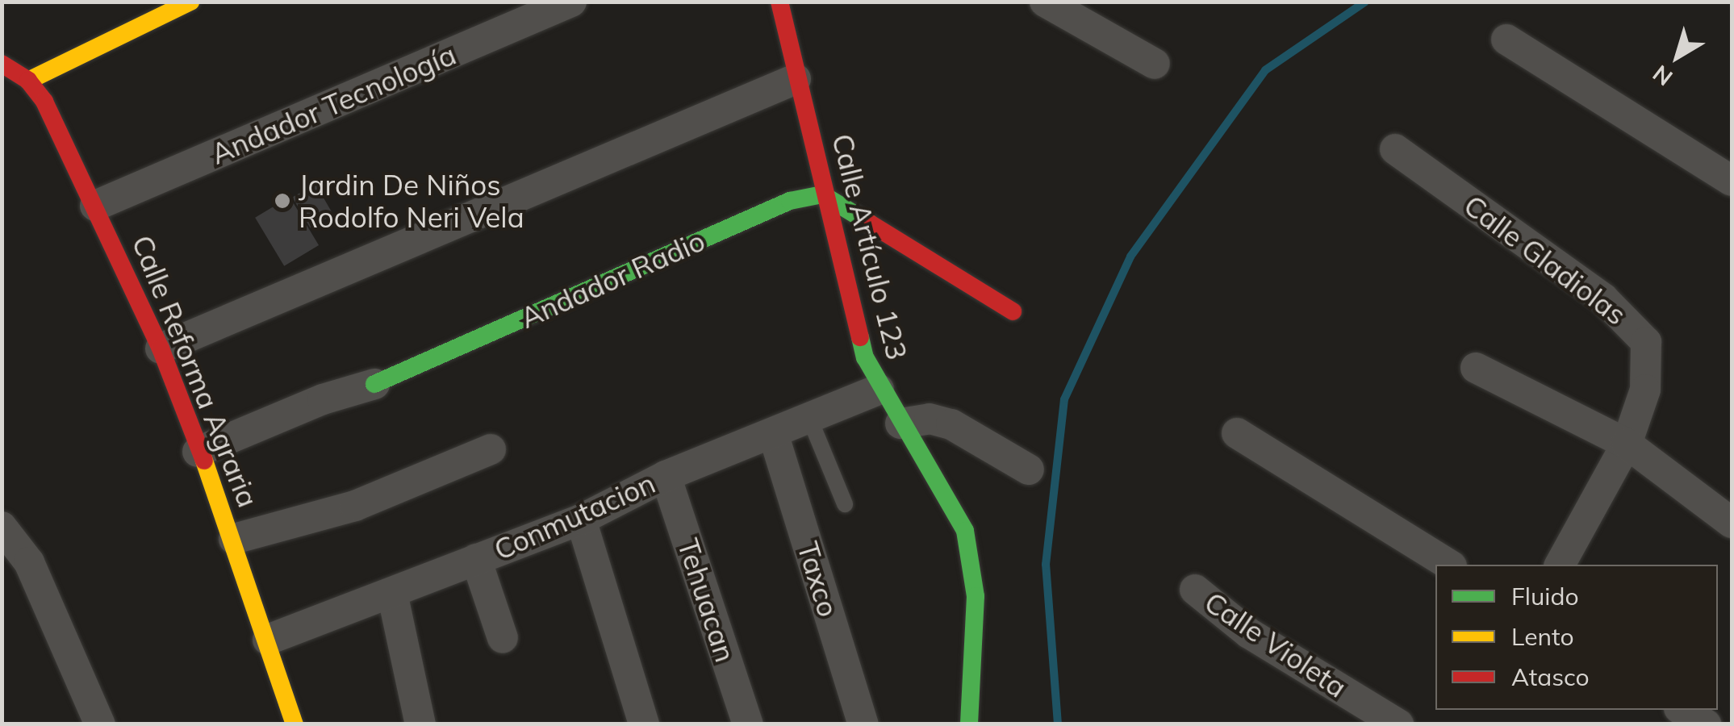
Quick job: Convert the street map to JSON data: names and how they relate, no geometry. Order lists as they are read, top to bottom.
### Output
{
  "streets": {
    "street": [
      "Andador Tecnología",
      "Calle Artículo 123",
      "Calle Gladiolas",
      "Andador Radio",
      "Calle Reforma Agraria",
      "Conmutacion",
      "Taxco",
      "Tehuacan",
      "Calle Violeta"
    ]
  },
  "crossings": [
    ["Andador Tecnología", "Calle Reforma Agraria"],
    ["Calle Artículo 123", "Andador Radio"],
    ["Calle Artículo 123", "Conmutacion"],
    ["Andador Radio", "Calle Reforma Agraria"],
    ["Calle Reforma Agraria", "Conmutacion"],
    ["Conmutacion", "Taxco"],
    ["Conmutacion", "Tehuacan"]
  ],
  "places": ["Jardin De Niños Rodolfo Neri Vela"],
  "legend": ["Fluido", "Lento", "Atasco"],
  "north": "bottom left"
}
